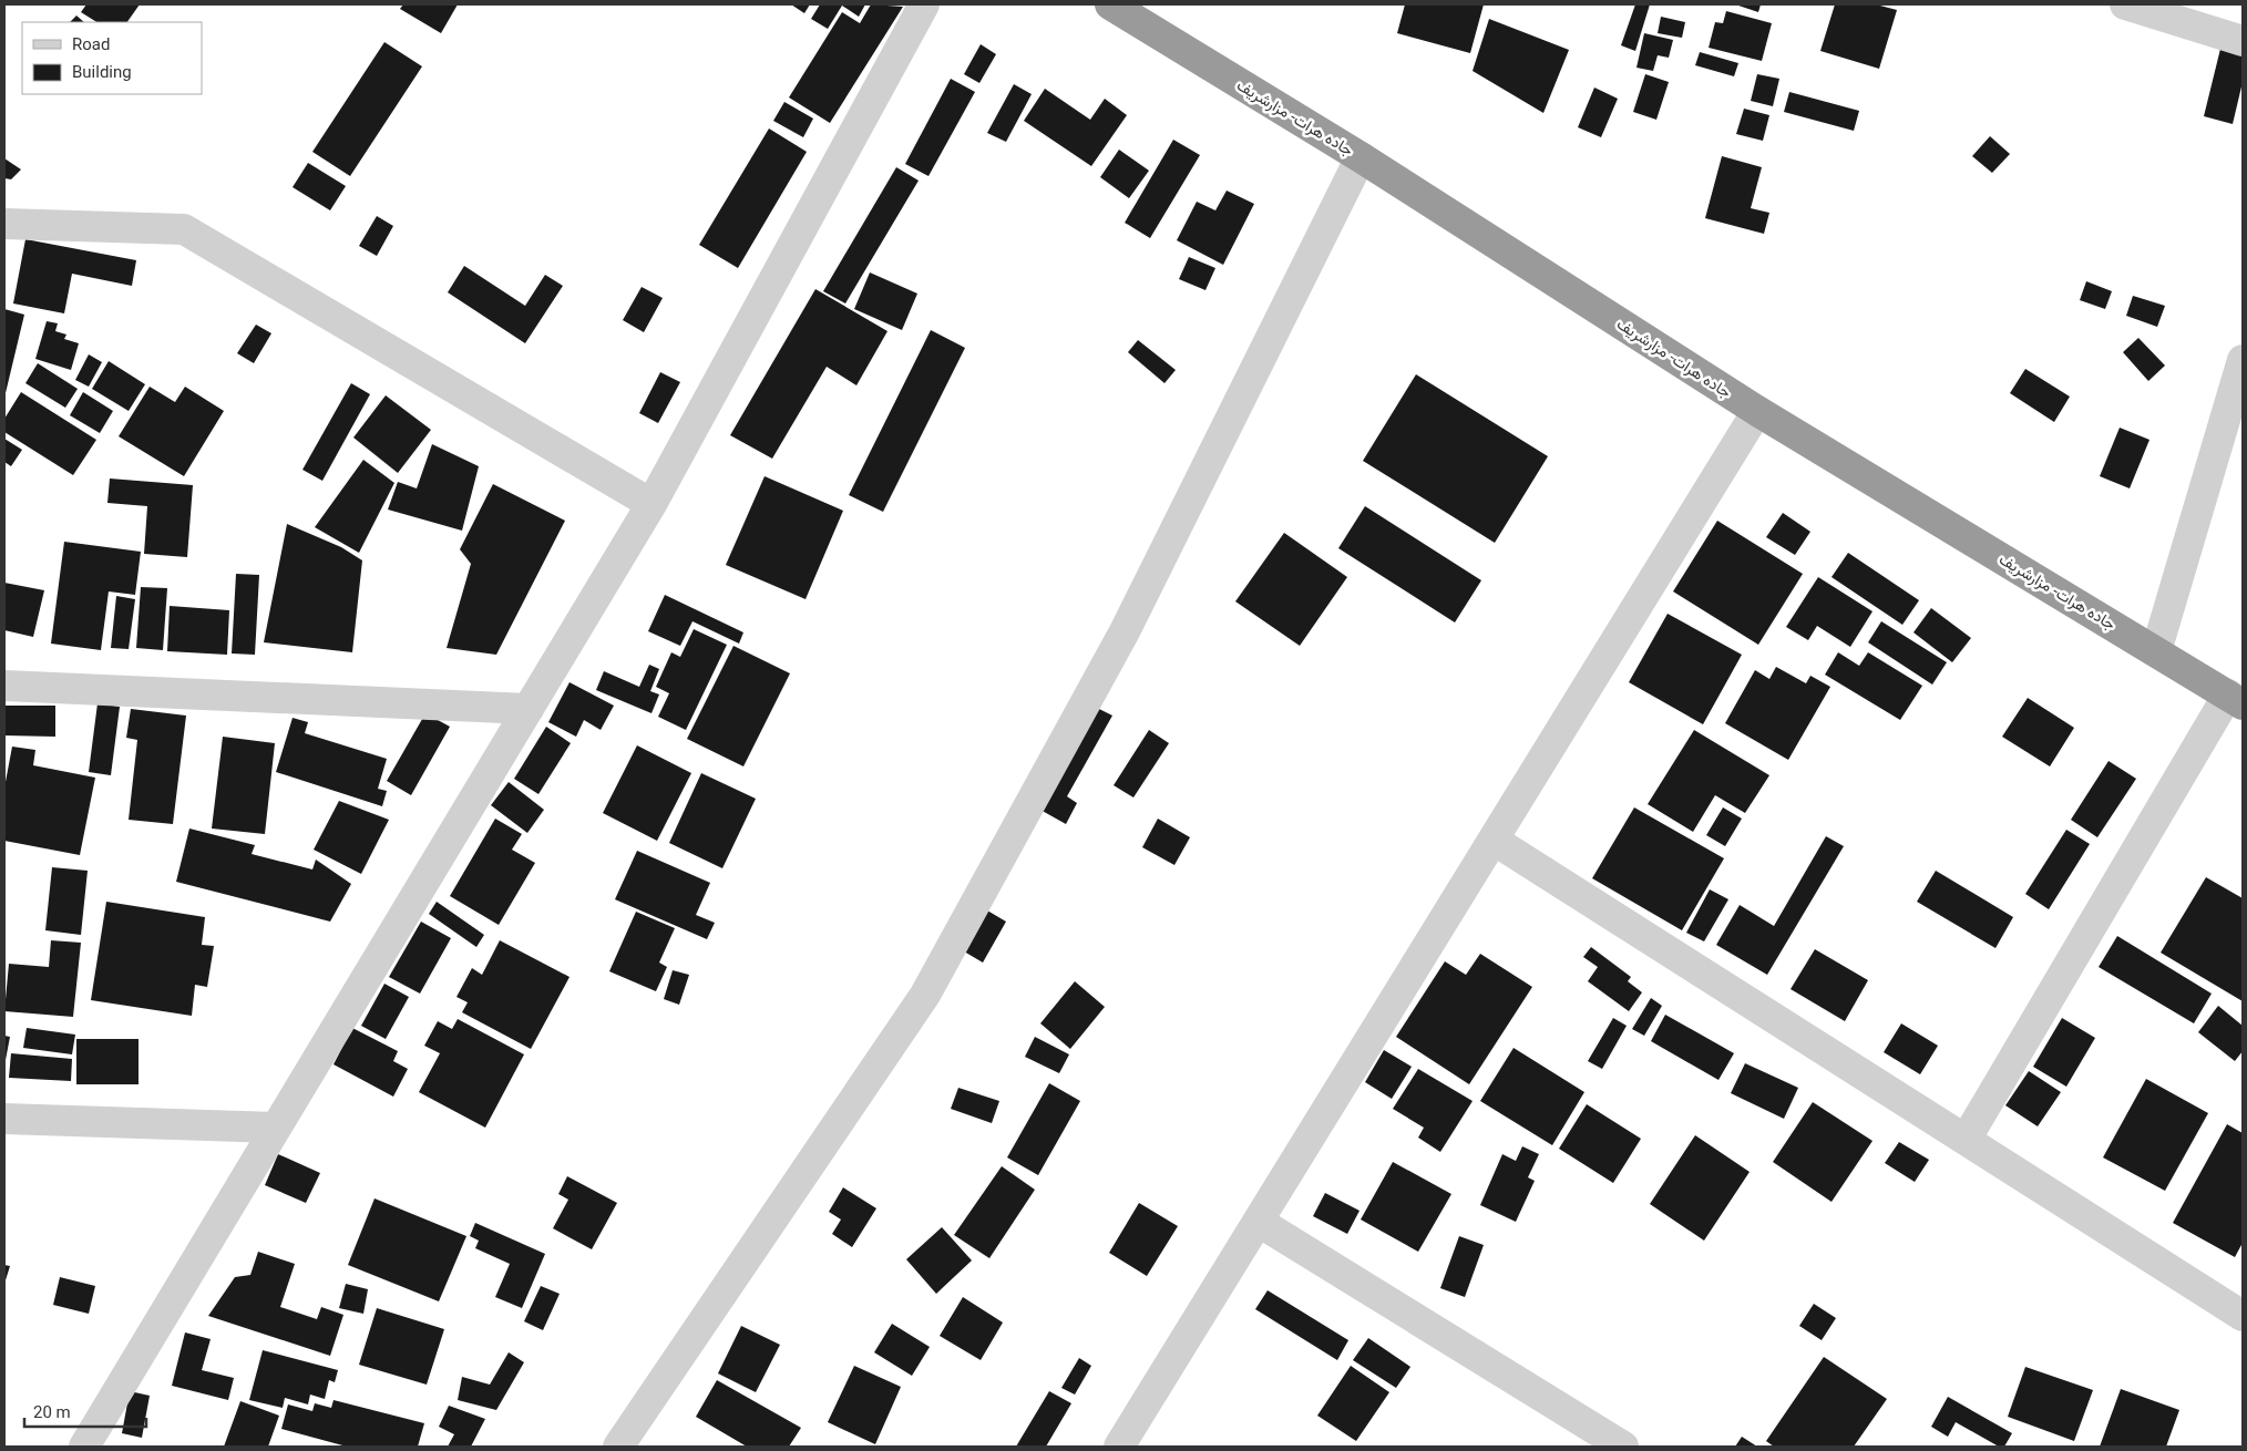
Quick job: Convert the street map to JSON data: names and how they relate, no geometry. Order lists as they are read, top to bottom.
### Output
{
  "streets": {
    "highway": ["جاده هرات- مزارشریف"]
  },
  "legend": ["Road", "Building"],
  "scale_bar": "20 m"
}
